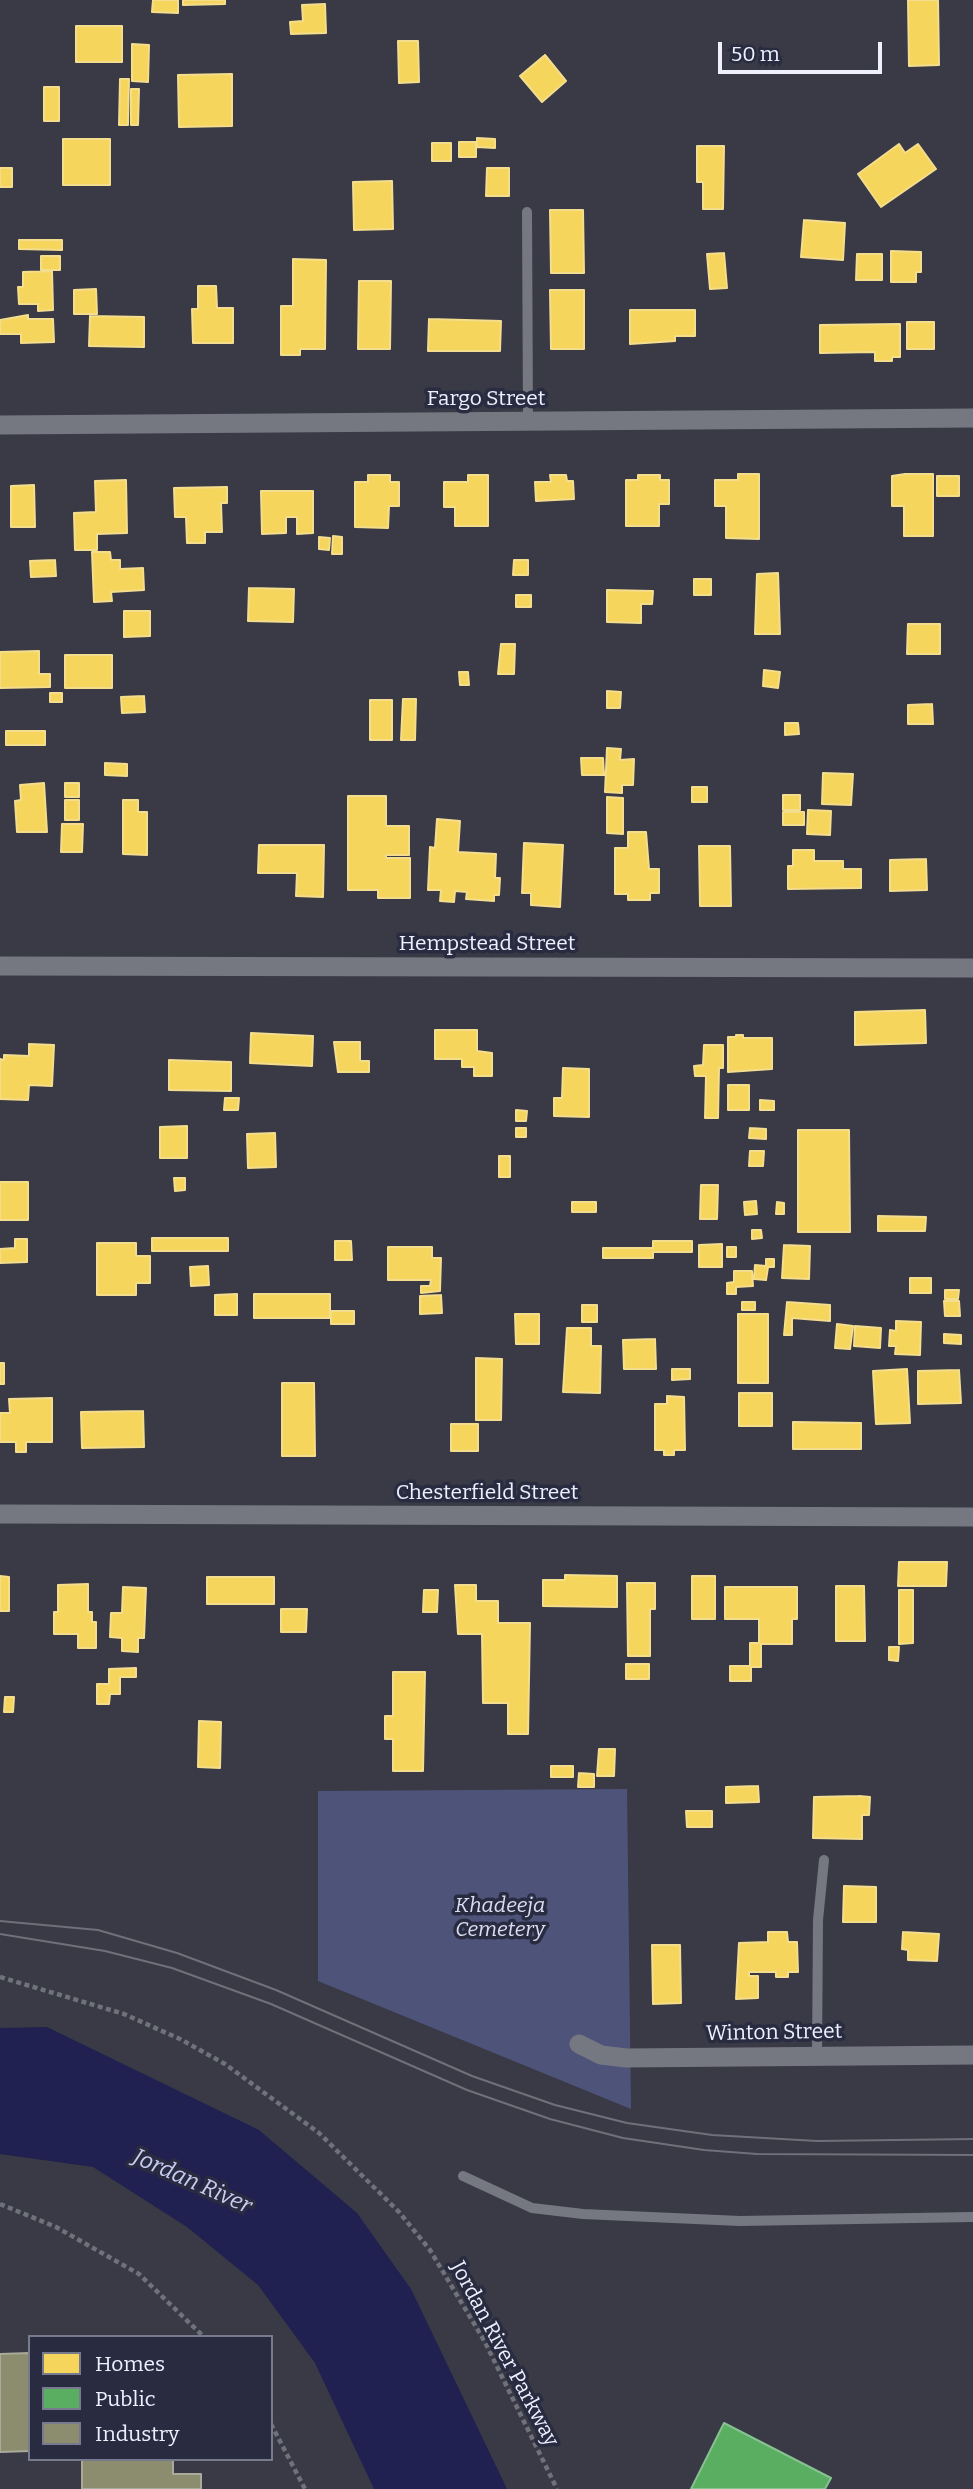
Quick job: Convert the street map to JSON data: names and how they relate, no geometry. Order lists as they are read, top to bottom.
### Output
{
  "streets": {
    "street": [
      "Fargo Street",
      "Hempstead Street",
      "Chesterfield Street",
      "Winton Street"
    ],
    "path": ["Jordan River Parkway"]
  },
  "water": ["Jordan River"],
  "parks": ["Khadeeja Cemetery"],
  "legend": ["Homes", "Public", "Industry"],
  "scale_bar": "50 m"
}
